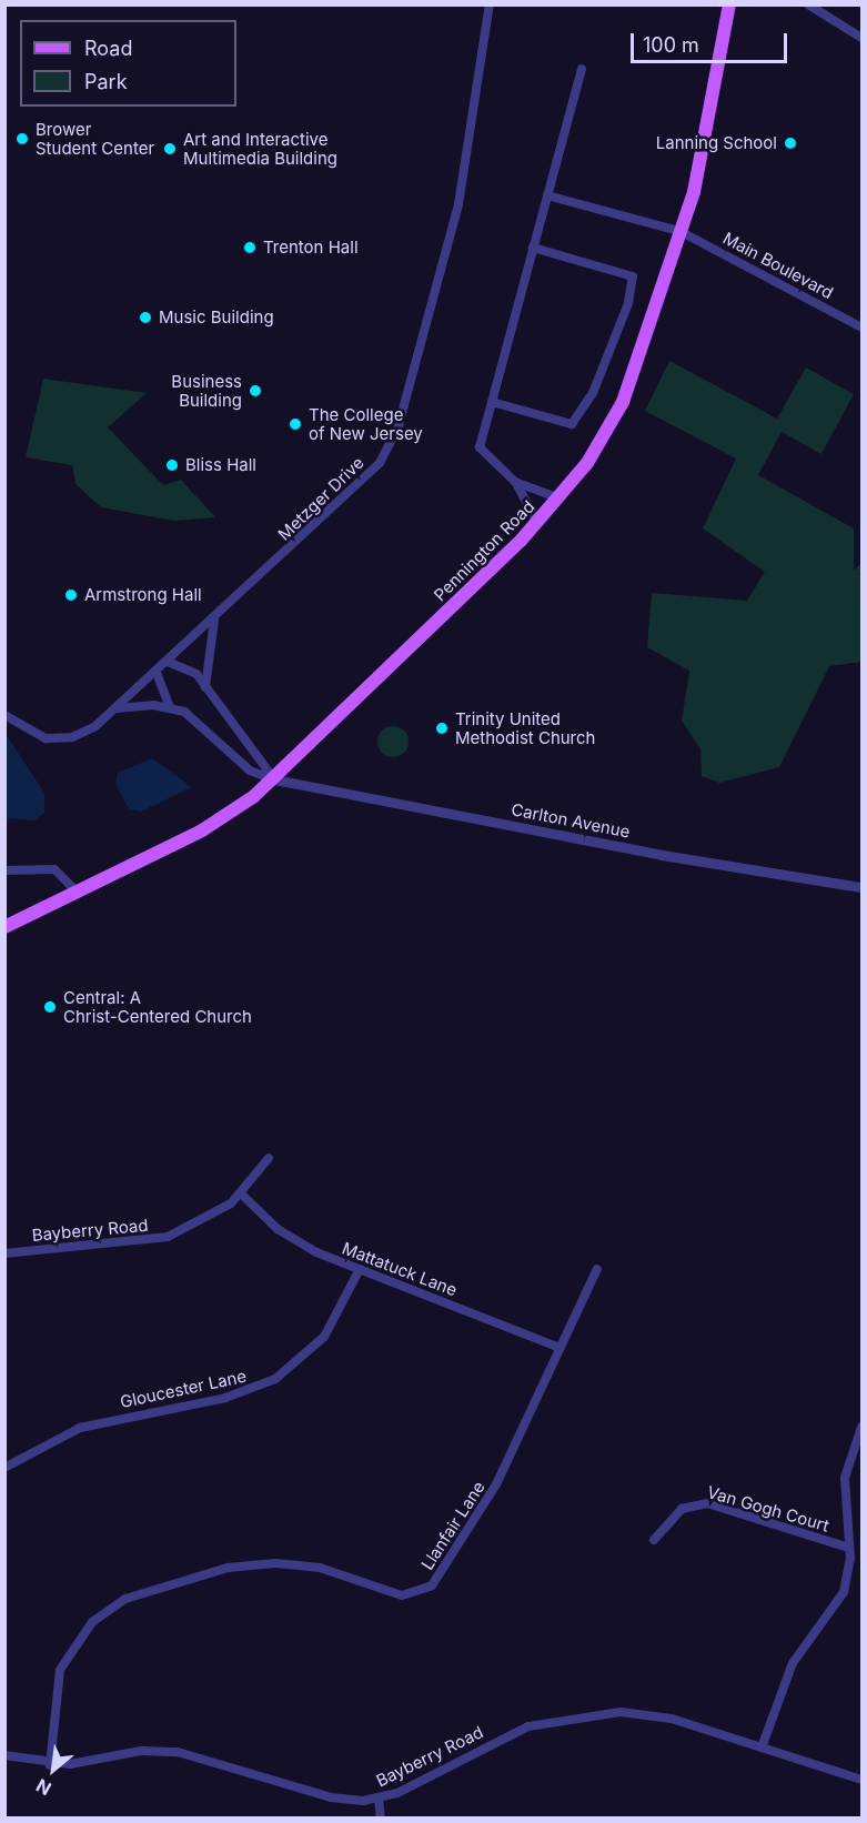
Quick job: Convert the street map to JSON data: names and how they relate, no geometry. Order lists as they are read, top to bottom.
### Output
{
  "streets": {
    "main road": ["Pennington Road"],
    "street": [
      "Main Boulevard",
      "Metzger Drive",
      "Carlton Avenue",
      "Bayberry Road",
      "Mattatuck Lane",
      "Gloucester Lane",
      "Van Gogh Court",
      "Llanfair Lane"
    ]
  },
  "crossings": [
    ["Main Boulevard", "Pennington Road"],
    ["Pennington Road", "Carlton Avenue"],
    ["Bayberry Road", "Mattatuck Lane"],
    ["Bayberry Road", "Llanfair Lane"],
    ["Mattatuck Lane", "Gloucester Lane"],
    ["Mattatuck Lane", "Llanfair Lane"]
  ],
  "places": [
    "Brower Student Center",
    "Lanning School",
    "Art and Interactive Multimedia Building",
    "Trenton Hall",
    "Music Building",
    "Business Building",
    "The College of New Jersey",
    "Bliss Hall",
    "Armstrong Hall",
    "Trinity United Methodist Church",
    "Central: A Christ-Centered Church"
  ],
  "legend": ["Road", "Park"],
  "scale_bar": "100 m",
  "north": "bottom left"
}
